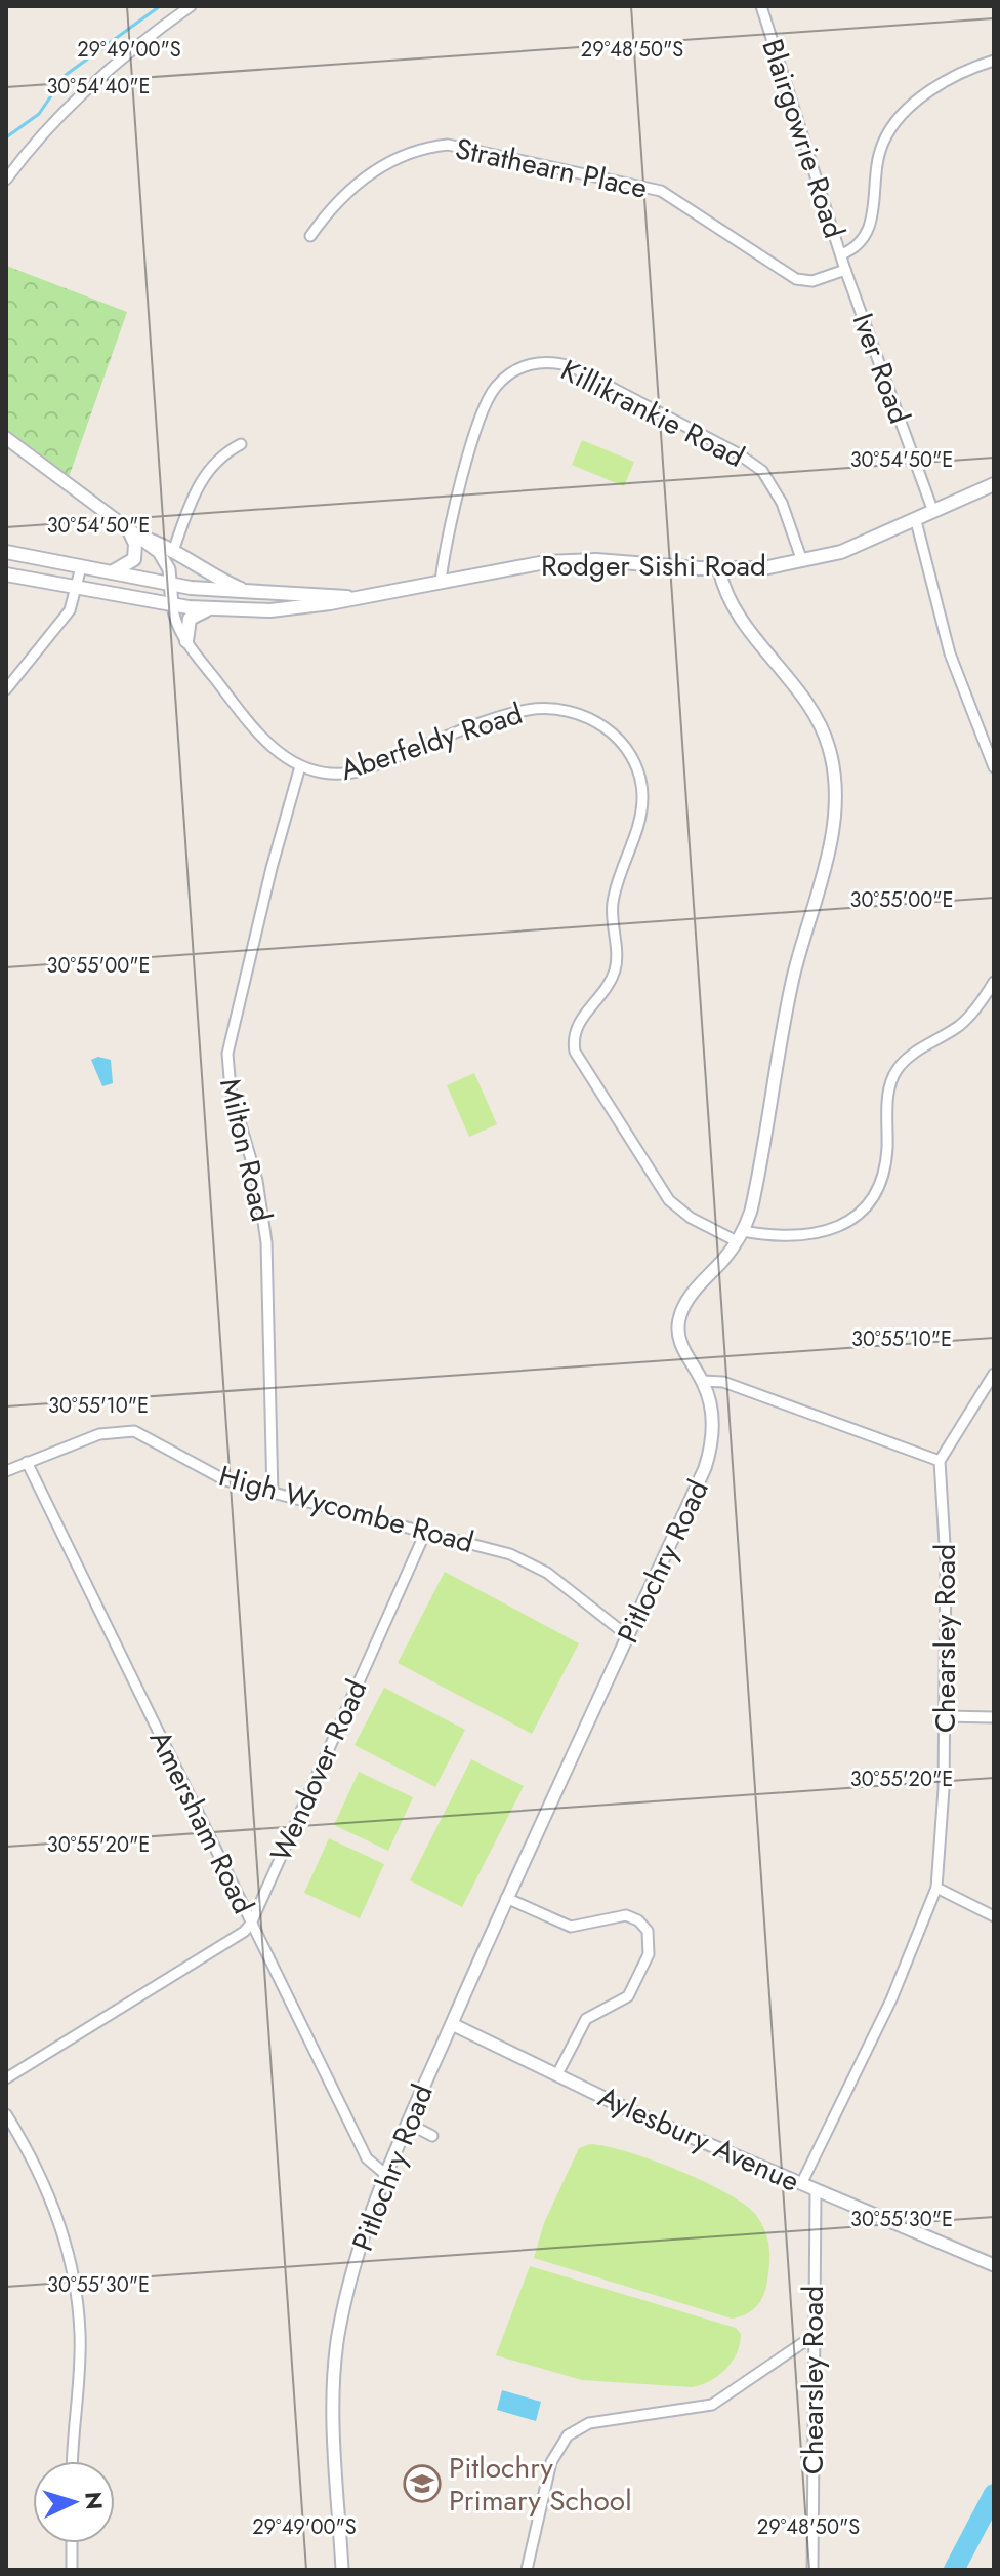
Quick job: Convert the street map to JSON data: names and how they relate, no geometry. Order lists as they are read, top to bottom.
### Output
{
  "streets": {
    "main road": ["Rodger Sishi Road"],
    "street": [
      "Blairgowrie Road",
      "Strathearn Place",
      "Iver Road",
      "Killikrankie Road",
      "Aberfeldy Road",
      "Milton Road",
      "High Wycombe Road",
      "Pitlochry Road",
      "Chearsley Road",
      "Wendover Road",
      "Amersham Road",
      "Aylesbury Avenue"
    ]
  },
  "crossings": [
    ["Blairgowrie Road", "Strathearn Place"],
    ["Blairgowrie Road", "Iver Road"],
    ["Strathearn Place", "Iver Road"],
    ["Iver Road", "Rodger Sishi Road"],
    ["Killikrankie Road", "Rodger Sishi Road"],
    ["Rodger Sishi Road", "Aberfeldy Road"],
    ["Rodger Sishi Road", "Pitlochry Road"],
    ["Aberfeldy Road", "Milton Road"],
    ["Aberfeldy Road", "Pitlochry Road"],
    ["Milton Road", "High Wycombe Road"],
    ["High Wycombe Road", "Pitlochry Road"],
    ["High Wycombe Road", "Wendover Road"],
    ["High Wycombe Road", "Amersham Road"],
    ["Pitlochry Road", "Amersham Road"],
    ["Pitlochry Road", "Aylesbury Avenue"],
    ["Chearsley Road", "Aylesbury Avenue"],
    ["Wendover Road", "Amersham Road"]
  ],
  "places": {
    "school or university": ["Pitlochry Primary School"]
  },
  "north": "right",
  "coordinates": [
    "29°49'00\"S",
    "29°48'50\"S",
    "30°54'40\"E",
    "30°54'50\"E",
    "30°55'00\"E",
    "30°55'10\"E",
    "30°55'20\"E",
    "30°55'30\"E"
  ]
}
